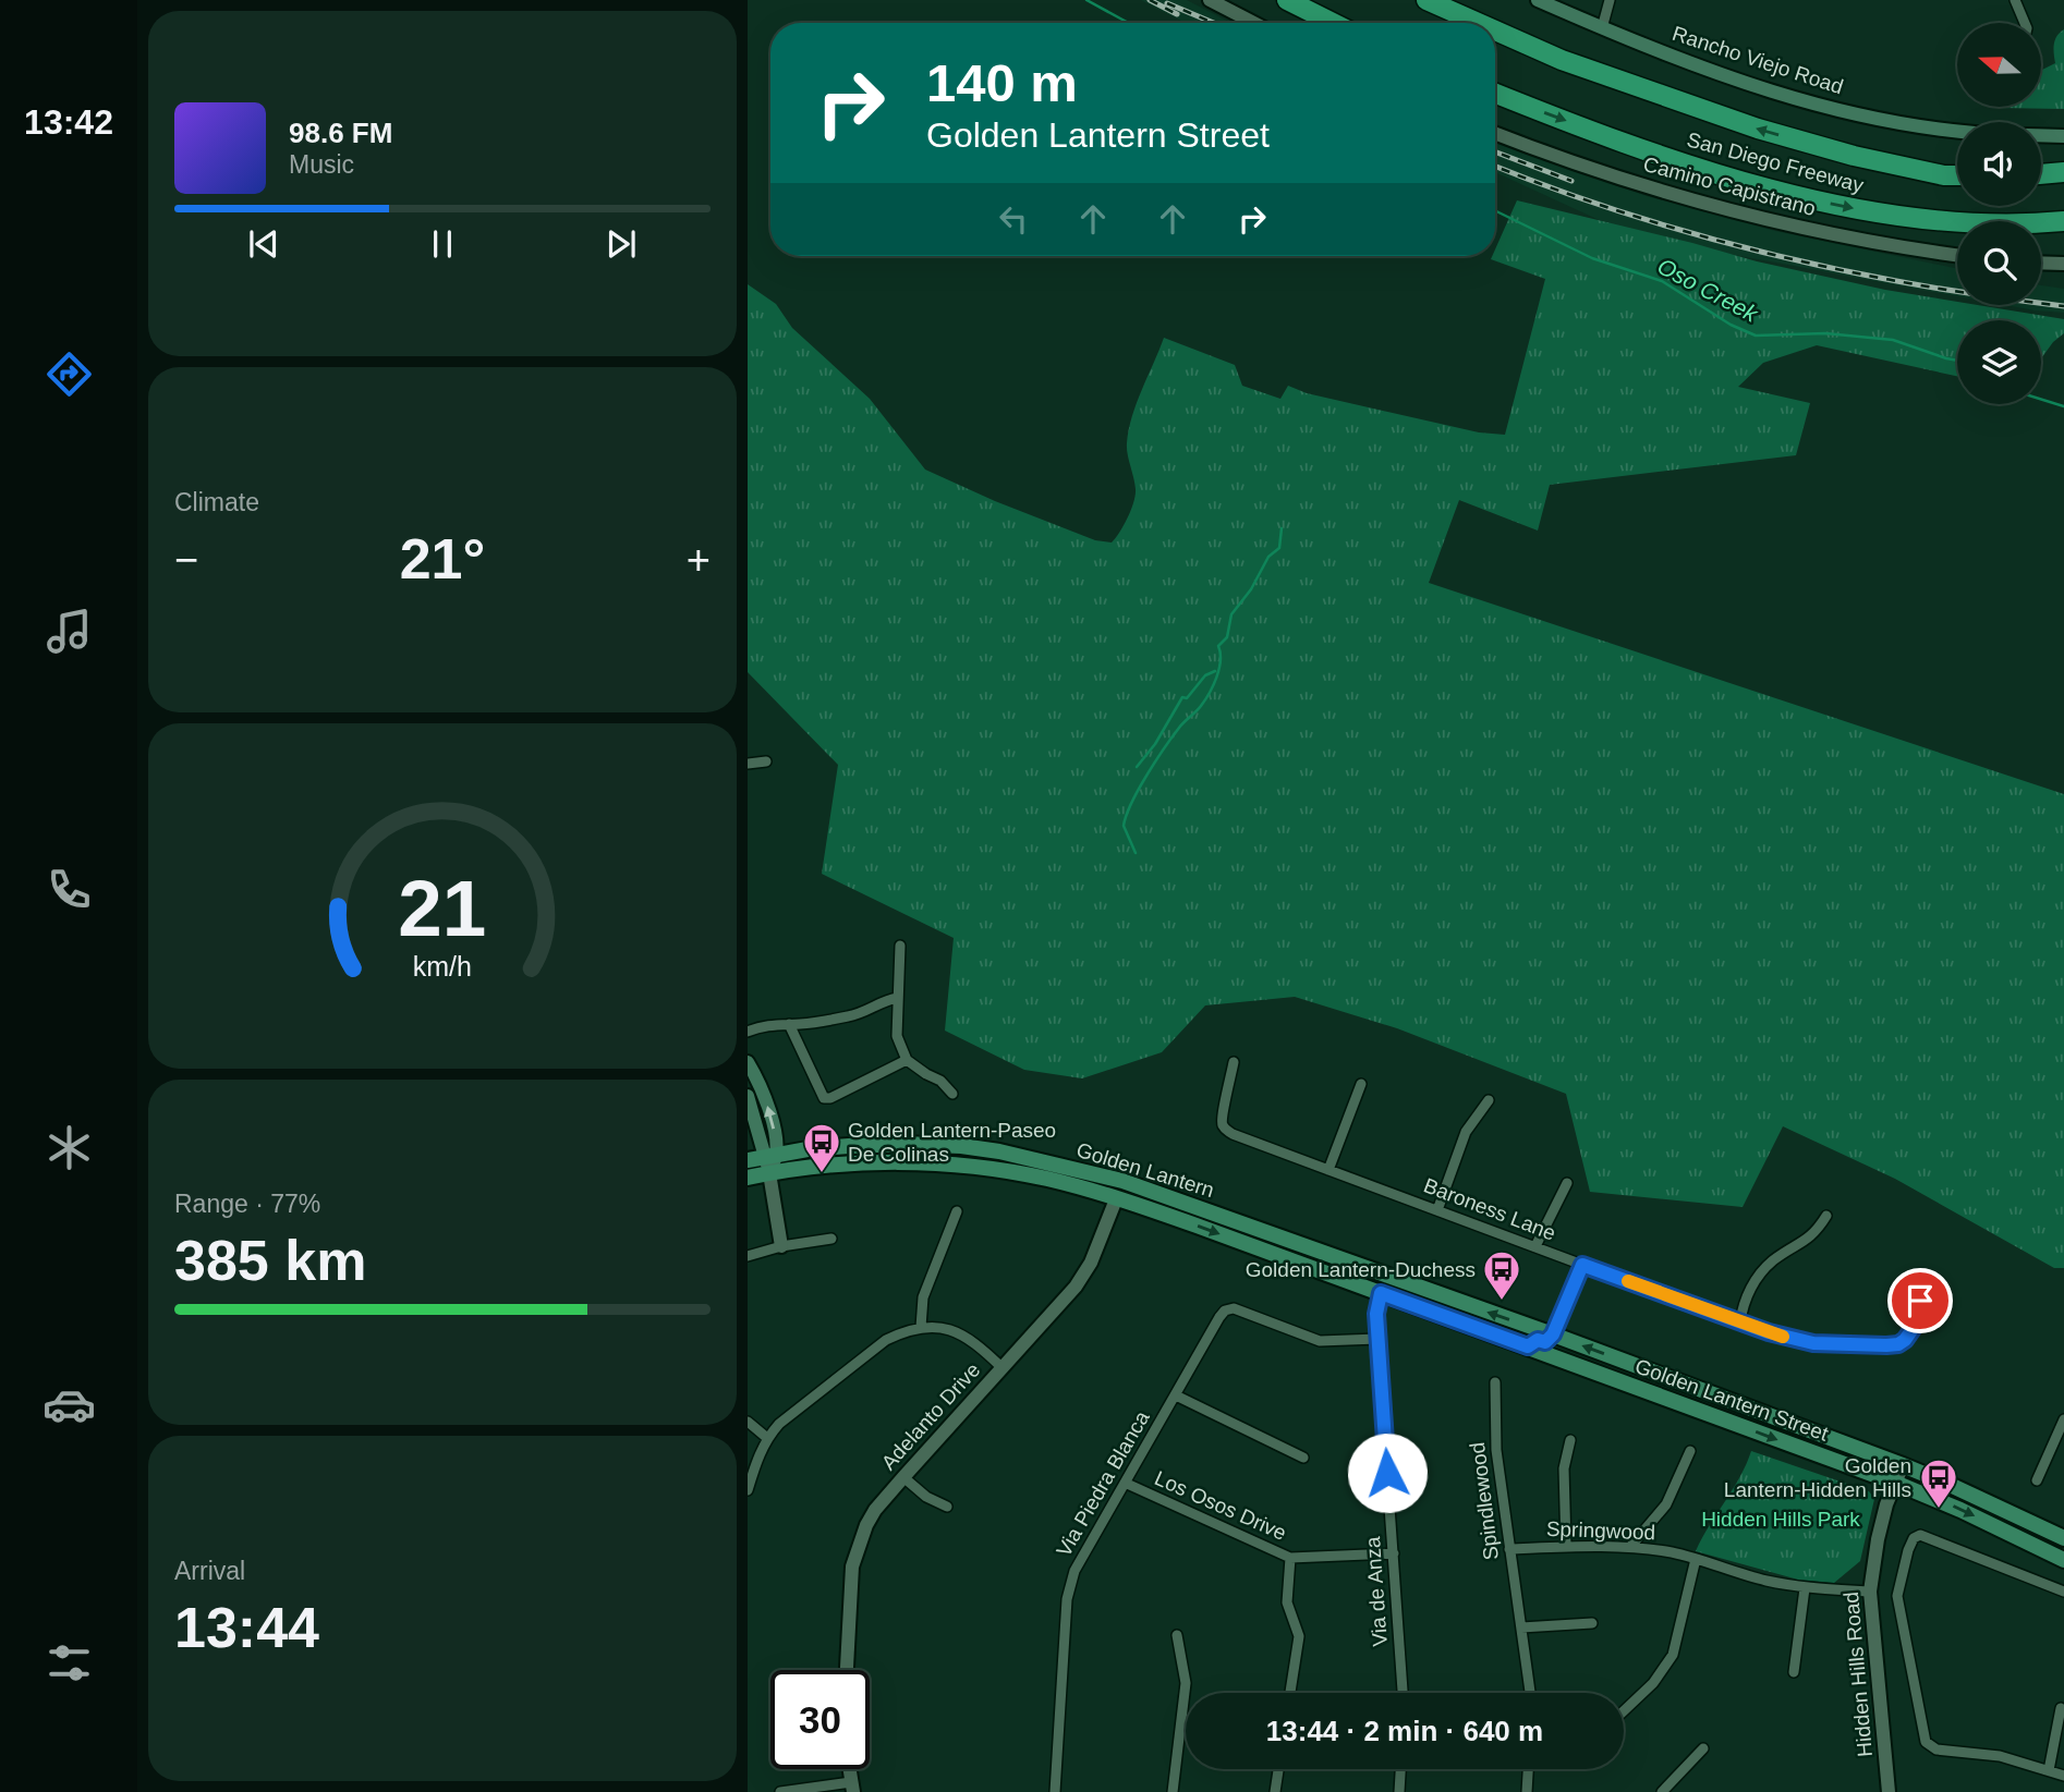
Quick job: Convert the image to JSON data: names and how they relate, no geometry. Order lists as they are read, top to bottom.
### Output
{
  "streets": {
    "highway": ["San Diego Freeway"],
    "main road": ["Rancho Viejo Road", "Golden Lantern", "Golden Lantern Street"],
    "street": [
      "Camino Capistrano",
      "Baroness Lane",
      "Adelanto Drive",
      "Via Piedra Blanca",
      "Spindlewood",
      "Los Osos Drive",
      "Springwood",
      "Via de Anza",
      "Hidden Hills Road"
    ]
  },
  "crossings": [
    ["Golden Lantern", "Golden Lantern Street"],
    ["Golden Lantern", "Adelanto Drive"],
    ["Golden Lantern", "Via de Anza"],
    ["Golden Lantern Street", "Via de Anza"],
    ["Golden Lantern Street", "Hidden Hills Road"],
    ["Via Piedra Blanca", "Los Osos Drive"],
    ["Via Piedra Blanca", "Via de Anza"],
    ["Spindlewood", "Springwood"],
    ["Los Osos Drive", "Via de Anza"],
    ["Springwood", "Hidden Hills Road"]
  ],
  "water": ["Oso Creek"],
  "parks": ["Hidden Hills Park"],
  "places": {
    "bus stop": ["Golden Lantern-Paseo De Colinas", "Golden Lantern-Duchess", "Golden Lantern-Hidden Hills"]
  },
  "north": "left",
  "page": {
    "tabs": "13:42",
    "turn": ["140 m", "Golden Lantern Street"],
    "song": ["98.6 FM", "Music"],
    "tile": [
      "Climate",
      ["Range · 77%", "385 km"],
      ["Arrival", "13:44"]
    ],
    "heat": ["−", "21°", "+"],
    "limit": "30",
    "trip": "13:44 · 2 min · 640 m",
    "gauge": ["21", "km/h"]
  }
}
